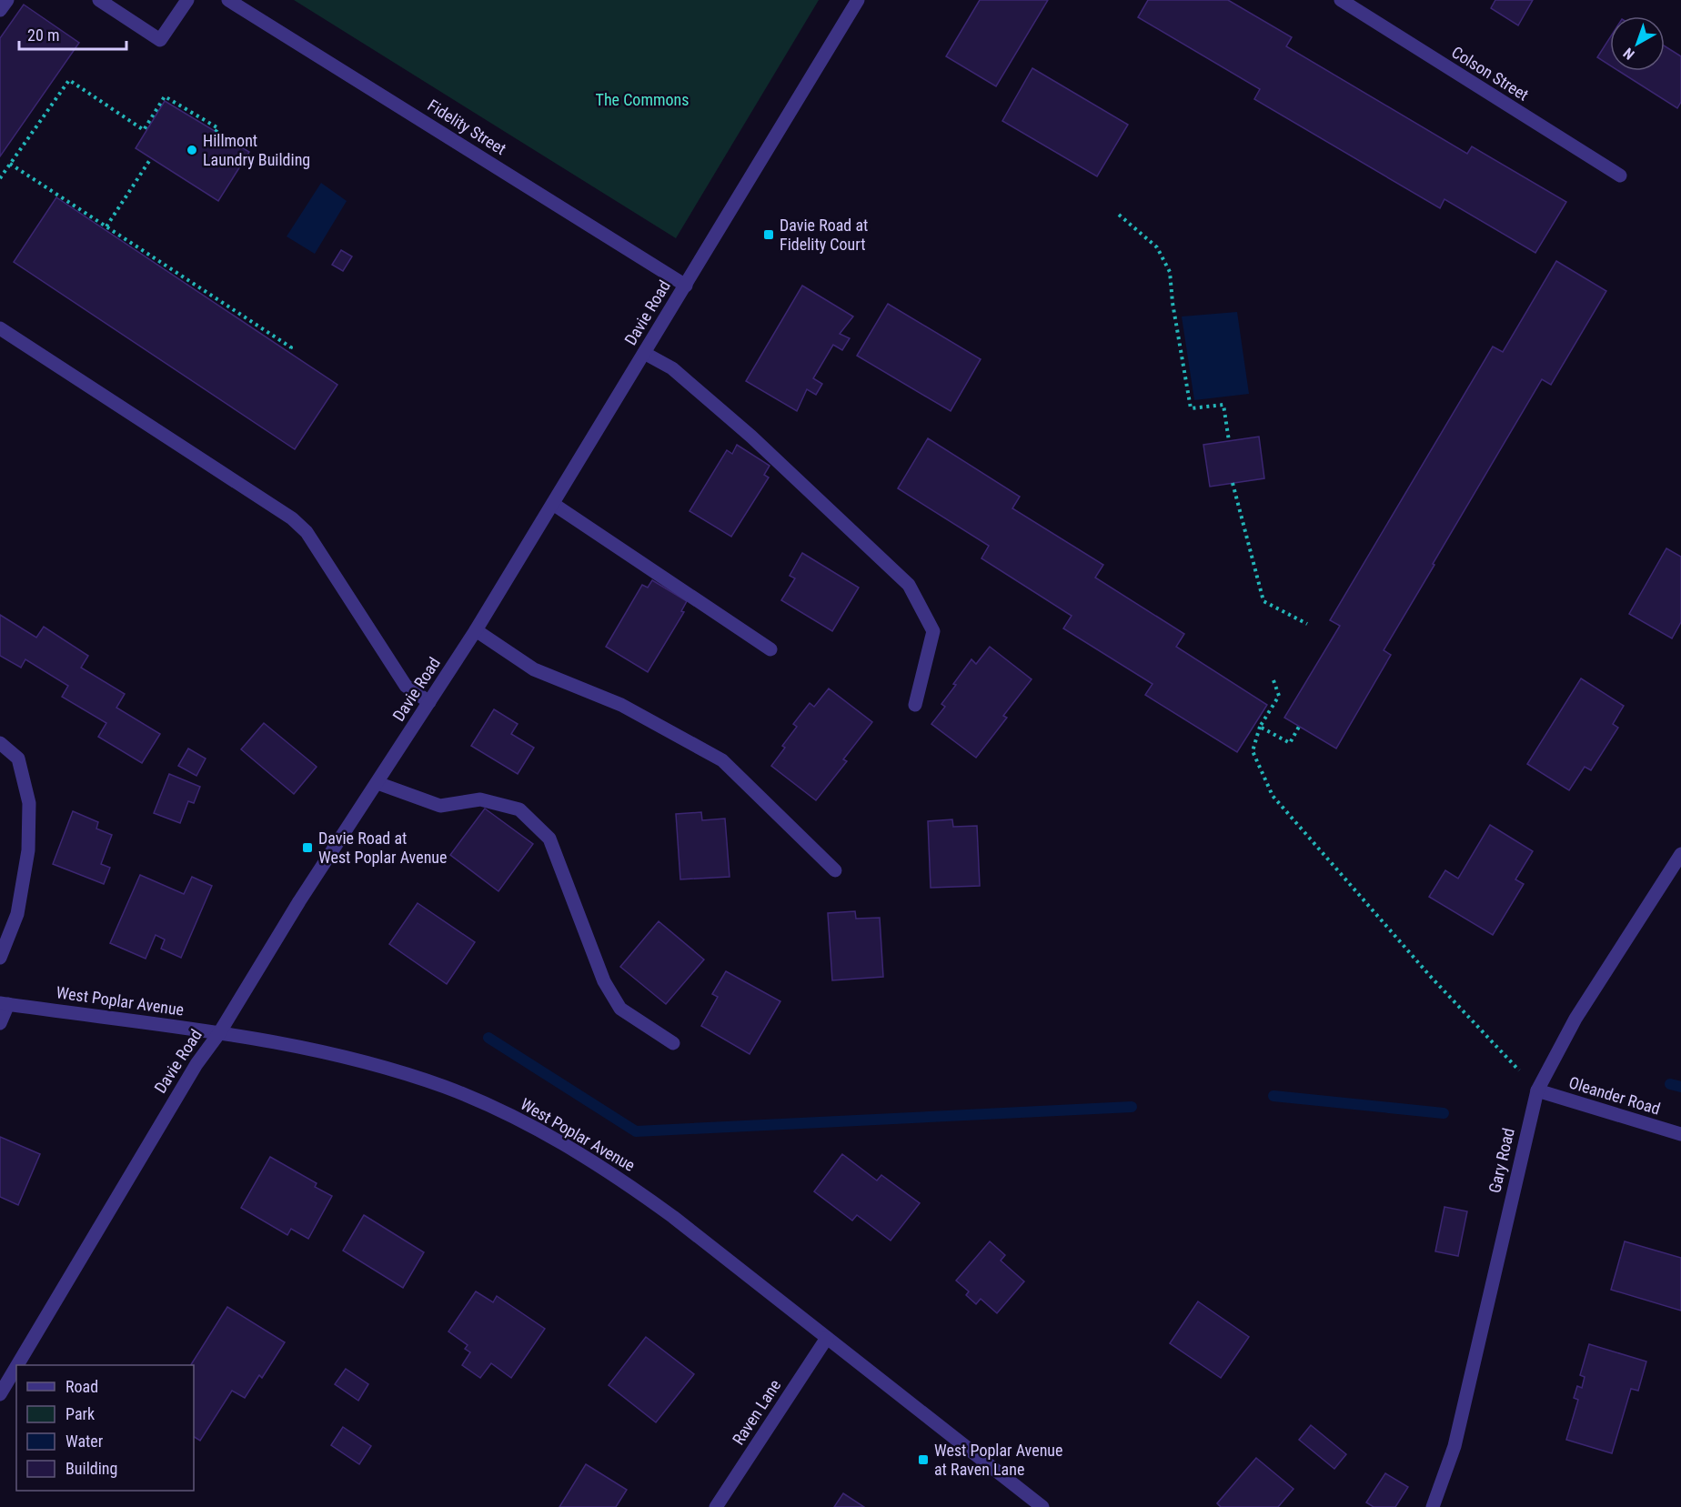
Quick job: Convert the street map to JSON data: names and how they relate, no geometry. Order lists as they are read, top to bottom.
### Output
{
  "streets": {
    "street": [
      "Colson Street",
      "Fidelity Street",
      "Davie Road",
      "West Poplar Avenue",
      "Oleander Road",
      "Gary Road",
      "Raven Lane"
    ]
  },
  "crossings": [
    ["Fidelity Street", "Davie Road"],
    ["Davie Road", "West Poplar Avenue"],
    ["West Poplar Avenue", "Raven Lane"],
    ["Oleander Road", "Gary Road"]
  ],
  "parks": ["The Commons"],
  "places": {
    "other": ["Hillmont Laundry Building"],
    "transit": ["Davie Road at Fidelity Court", "Davie Road at West Poplar Avenue", "West Poplar Avenue at Raven Lane"]
  },
  "legend": [
    "Road",
    "Park",
    "Water",
    "Building"
  ],
  "scale_bar": "20 m",
  "north": "bottom left"
}
